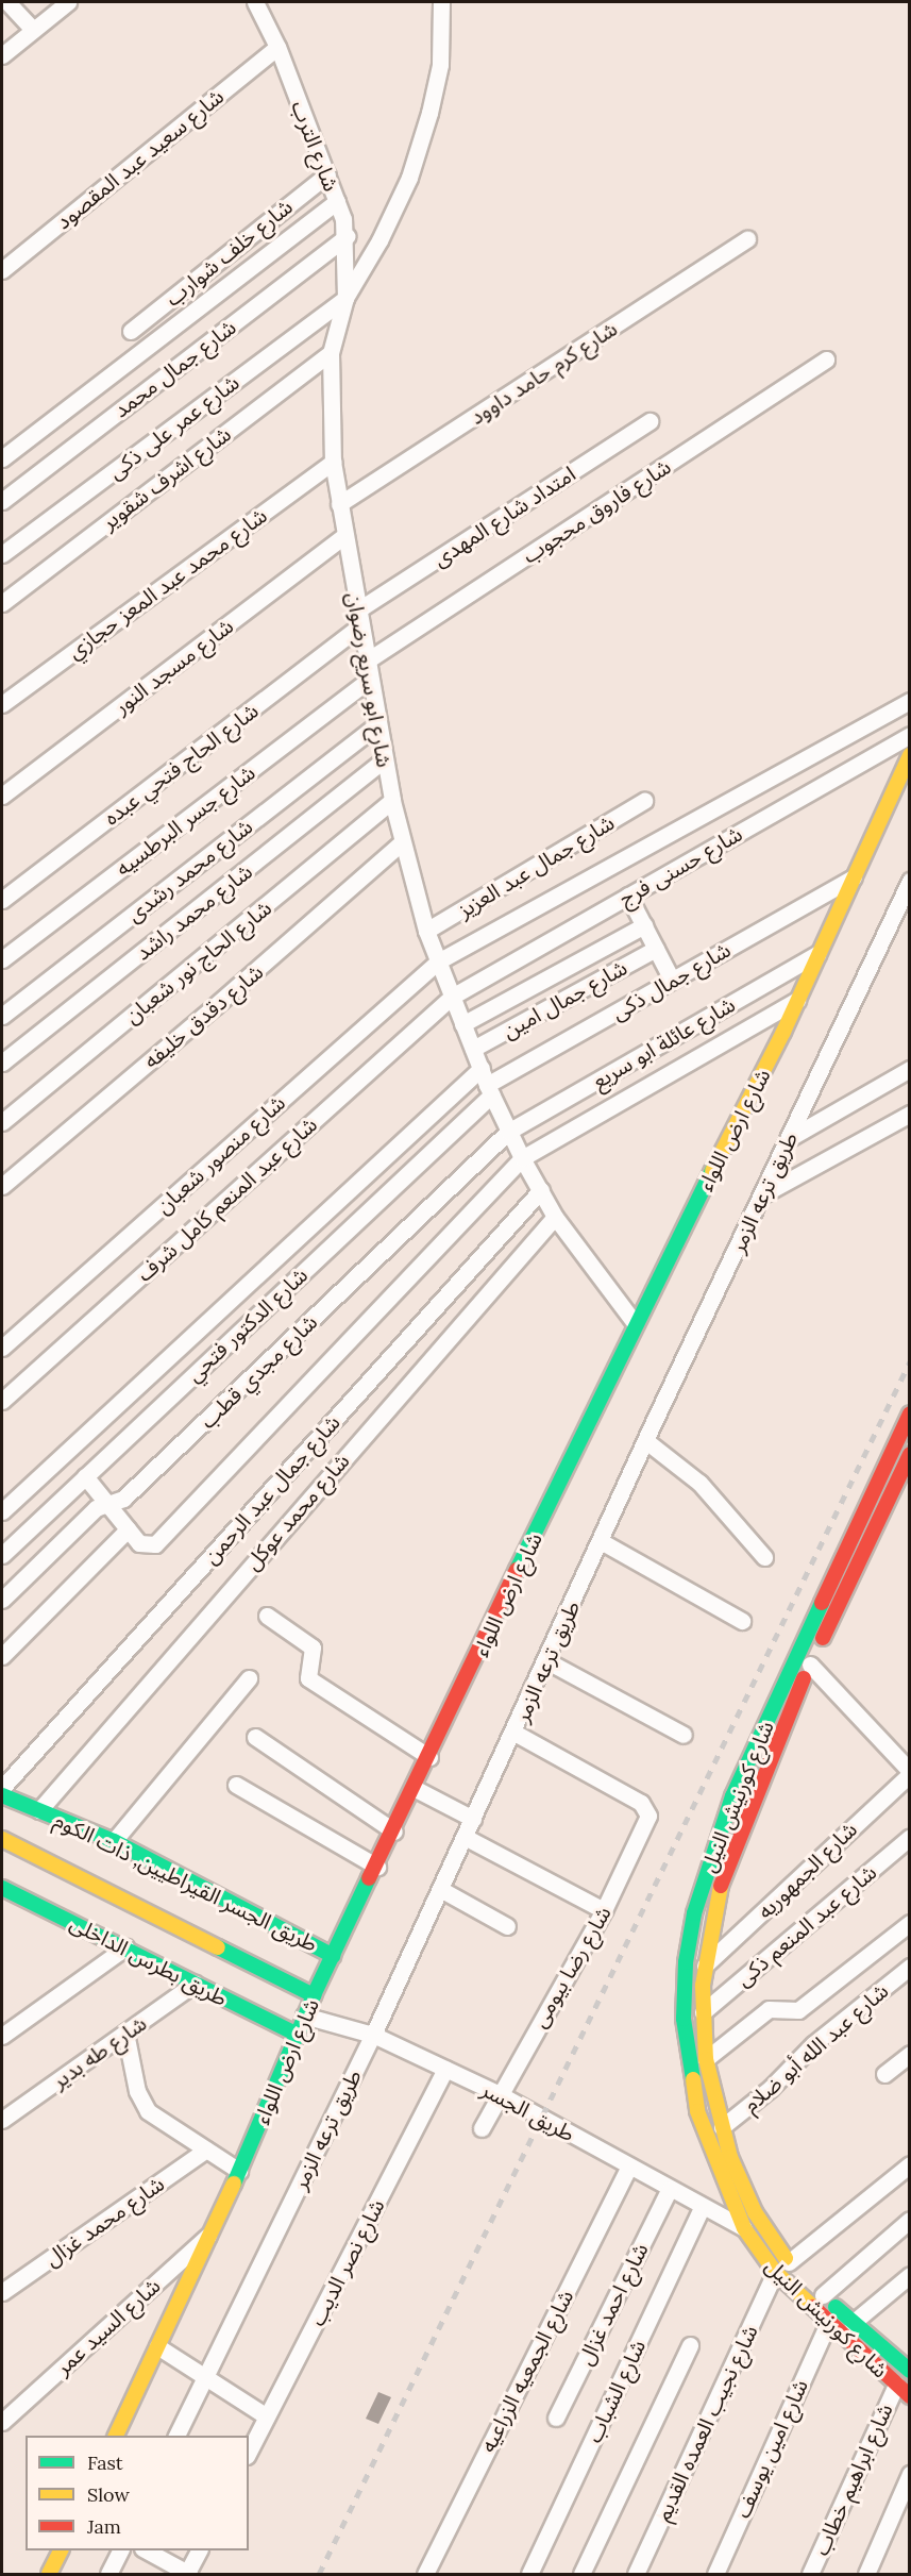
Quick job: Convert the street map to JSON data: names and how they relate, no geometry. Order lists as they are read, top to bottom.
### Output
{
  "streets": {
    "street": [
      "شارع الترب",
      "شارع سعيد عبد المقصود",
      "شارع خلف شوارب",
      "شارع جمال محمد",
      "شارع كرم حامد داوود",
      "شارع عمر على ذكى",
      "شارع اشرف شقوير",
      "شارع فاروق محجوب",
      "امتداد شارع المهدى",
      "شارع محمد عبد المعز حجازي",
      "شارع مسجد النور",
      "شارع ابو سريع رضوان",
      "شارع الحاج فتحي عبده",
      "شارع جسر البرطسيه",
      "شارع جمال عبد العزيز",
      "شارع حسنى فرج",
      "شارع محمد رشدى",
      "شارع محمد راشد",
      "شارع الحاج نور شعبان",
      "شارع جمال ذكى",
      "شارع جمال امين",
      "شارع دقدق خليفه",
      "شارع عائلة ابو سريع",
      "شارع ارض اللواء",
      "شارع منصور شعبان",
      "طريق ترعه الزمر",
      "شارع عبد المنعم كامل شرف",
      "شارع الدكتور فتحي",
      "شارع مجدي قطب",
      "شارع جمال عبد الرحمن",
      "شارع محمد عوكل",
      "شارع كورنيش النيل",
      "شارع الجمهوريه",
      "طريق الجسر القيراطيين, ذات الكوم",
      "شارع عبد المنعم ذكى",
      "طريق بطرس الداخلى",
      "شارع رضا بيومى",
      "شارع عبد الله أبو ضلام",
      "شارع طه بدير",
      "طريق الجسر",
      "شارع محمد غزال",
      "شارع نصر الديب",
      "شارع احمد غزال",
      "شارع السيد عمر",
      "شارع الجمعيه الزراعيه",
      "شارع الشباب",
      "شارع نجيب العمده القديم",
      "شارع امين يوسف",
      "شارع ابراهيم خطاب"
    ]
  },
  "crossings": [
    ["شارع الترب", "شارع سعيد عبد المقصود"],
    ["شارع الترب", "شارع خلف شوارب"],
    ["شارع الترب", "شارع جمال محمد"],
    ["شارع الترب", "شارع عمر على ذكى"],
    ["شارع الترب", "شارع ابو سريع رضوان"],
    ["شارع كرم حامد داوود", "شارع ابو سريع رضوان"],
    ["شارع عمر على ذكى", "شارع ابو سريع رضوان"],
    ["شارع اشرف شقوير", "شارع ابو سريع رضوان"],
    ["شارع فاروق محجوب", "شارع ابو سريع رضوان"],
    ["امتداد شارع المهدى", "شارع ابو سريع رضوان"],
    ["امتداد شارع المهدى", "شارع الحاج فتحي عبده"],
    ["شارع محمد عبد المعز حجازي", "شارع ابو سريع رضوان"],
    ["شارع مسجد النور", "شارع ابو سريع رضوان"],
    ["شارع ابو سريع رضوان", "شارع الحاج فتحي عبده"],
    ["شارع ابو سريع رضوان", "شارع جسر البرطسيه"],
    ["شارع ابو سريع رضوان", "شارع جمال عبد العزيز"],
    ["شارع ابو سريع رضوان", "شارع حسنى فرج"],
    ["شارع ابو سريع رضوان", "شارع محمد رشدى"],
    ["شارع ابو سريع رضوان", "شارع محمد راشد"],
    ["شارع ابو سريع رضوان", "شارع الحاج نور شعبان"],
    ["شارع ابو سريع رضوان", "شارع جمال ذكى"],
    ["شارع ابو سريع رضوان", "شارع جمال امين"],
    ["شارع ابو سريع رضوان", "شارع دقدق خليفه"],
    ["شارع ابو سريع رضوان", "شارع عائلة ابو سريع"],
    ["شارع ابو سريع رضوان", "شارع ارض اللواء"],
    ["شارع ابو سريع رضوان", "شارع منصور شعبان"],
    ["شارع ابو سريع رضوان", "شارع عبد المنعم كامل شرف"],
    ["شارع ابو سريع رضوان", "شارع الدكتور فتحي"],
    ["شارع ابو سريع رضوان", "شارع مجدي قطب"],
    ["شارع ابو سريع رضوان", "شارع جمال عبد الرحمن"],
    ["شارع ابو سريع رضوان", "شارع محمد عوكل"],
    ["شارع حسنى فرج", "شارع عبد المنعم كامل شرف"],
    ["شارع جمال ذكى", "شارع ارض اللواء"],
    ["شارع جمال ذكى", "شارع الدكتور فتحي"],
    ["شارع عائلة ابو سريع", "شارع ارض اللواء"],
    ["شارع عائلة ابو سريع", "شارع مجدي قطب"],
    ["شارع ارض اللواء", "طريق الجسر القيراطيين, ذات الكوم"],
    ["شارع ارض اللواء", "طريق بطرس الداخلى"],
    ["شارع ارض اللواء", "طريق الجسر"],
    ["شارع ارض اللواء", "شارع السيد عمر"],
    ["طريق ترعه الزمر", "شارع رضا بيومى"],
    ["طريق ترعه الزمر", "طريق الجسر"],
    ["شارع محمد عوكل", "طريق الجسر القيراطيين, ذات الكوم"],
    ["شارع كورنيش النيل", "شارع الجمهوريه"],
    ["شارع كورنيش النيل", "شارع عبد المنعم ذكى"],
    ["شارع كورنيش النيل", "شارع عبد الله أبو ضلام"],
    ["شارع كورنيش النيل", "طريق الجسر"],
    ["شارع كورنيش النيل", "شارع نجيب العمده القديم"],
    ["شارع كورنيش النيل", "شارع امين يوسف"],
    ["شارع كورنيش النيل", "شارع ابراهيم خطاب"],
    ["طريق بطرس الداخلى", "شارع طه بدير"],
    ["شارع رضا بيومى", "طريق الجسر"],
    ["طريق الجسر", "شارع نصر الديب"],
    ["طريق الجسر", "شارع احمد غزال"],
    ["طريق الجسر", "شارع الجمعيه الزراعيه"],
    ["طريق الجسر", "شارع الشباب"]
  ],
  "legend": ["Fast", "Slow", "Jam"]
}
